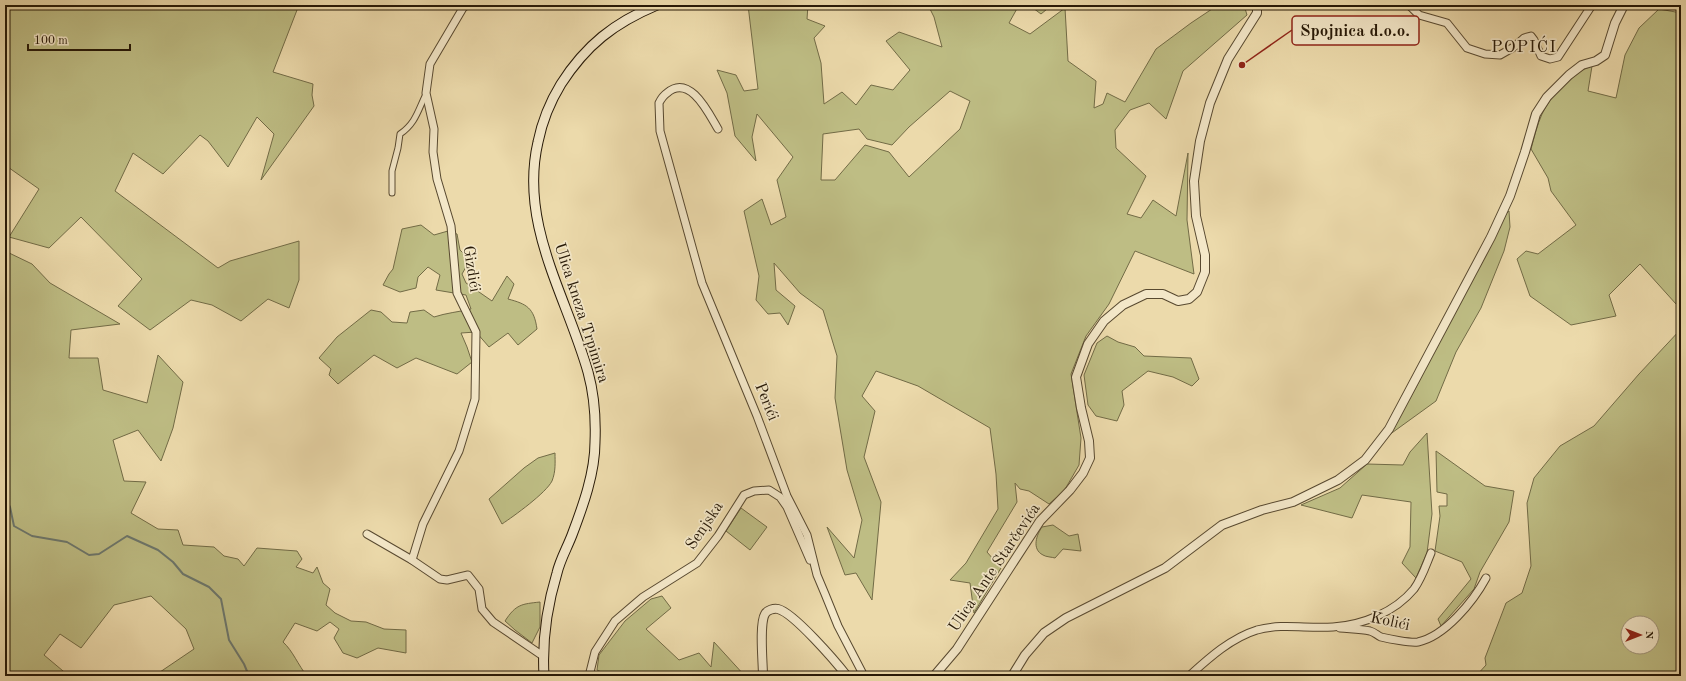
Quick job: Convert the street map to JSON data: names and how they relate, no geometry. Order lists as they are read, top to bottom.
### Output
{
  "streets": {
    "main road": ["Ulica kneza Trpimira"],
    "street": [
      "Gizdići",
      "Perići",
      "Senjska",
      "Ulica Ante Starčevića",
      "Kolići"
    ]
  },
  "crossings": [
    ["Perići", "Senjska"]
  ],
  "districts": ["POPIĆI"],
  "places": ["Spojnica d.o.o."],
  "scale_bar": "100 m",
  "north": "right"
}
